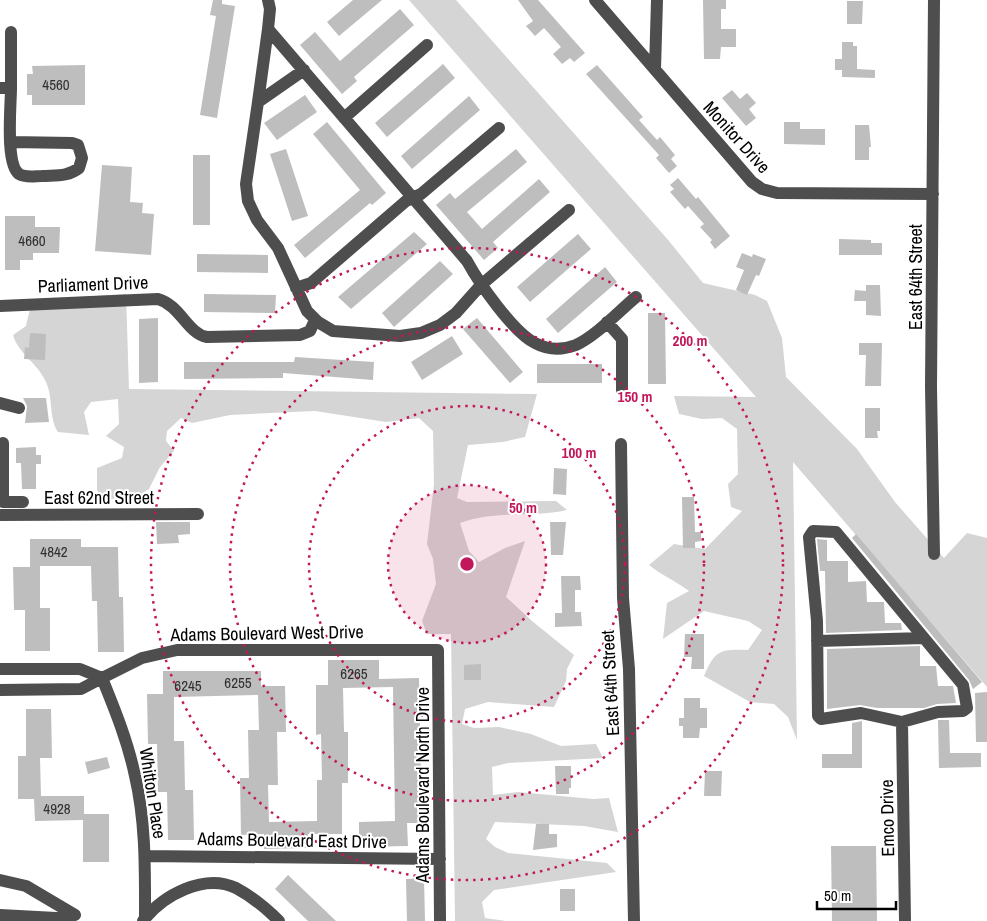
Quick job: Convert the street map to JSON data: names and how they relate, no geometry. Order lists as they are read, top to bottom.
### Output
{
  "streets": {
    "street": [
      "Monitor Drive",
      "East 64th Street",
      "Parliament Drive",
      "East 62nd Street",
      "Adams Boulevard West Drive",
      "Adams Boulevard North Drive",
      "Whitton Place",
      "Emco Drive",
      "Adams Boulevard East Drive"
    ]
  },
  "crossings": [
    ["Monitor Drive", "East 64th Street"],
    ["Adams Boulevard West Drive", "Adams Boulevard North Drive"],
    ["Adams Boulevard West Drive", "Whitton Place"],
    ["Adams Boulevard North Drive", "Adams Boulevard East Drive"],
    ["Whitton Place", "Adams Boulevard East Drive"]
  ],
  "house_numbers": [
    "4560",
    "4660",
    "4842",
    "6265",
    "6255",
    "6245",
    "4928"
  ],
  "scale_bar": "50 m",
  "rings": [
    "200 m",
    "150 m",
    "100 m",
    "50 m"
  ]
}
